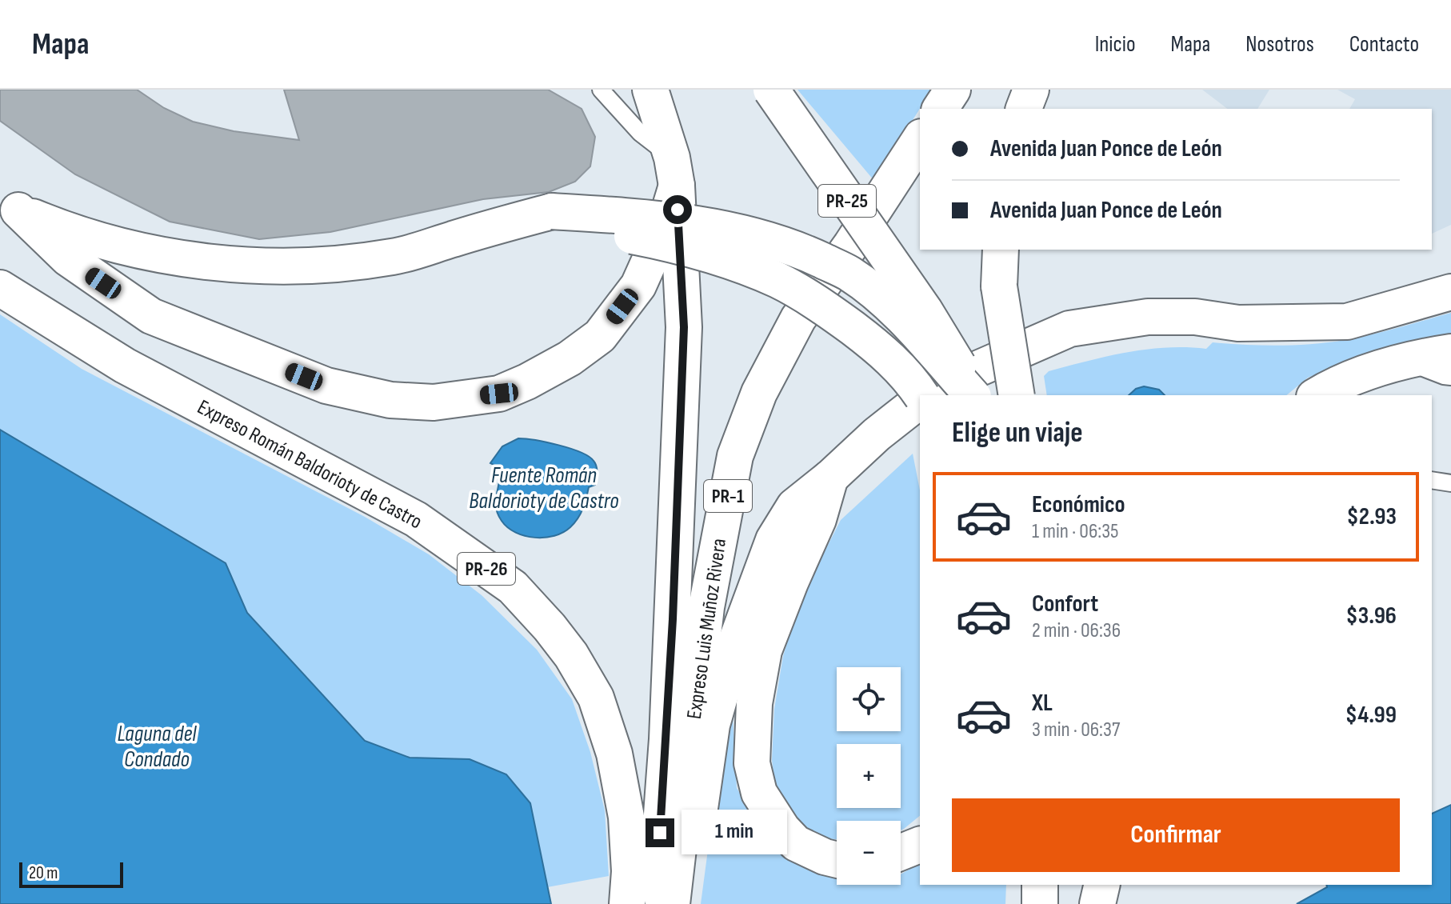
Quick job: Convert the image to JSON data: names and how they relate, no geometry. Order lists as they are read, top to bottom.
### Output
{
  "streets": {
    "main road": [
      "PR-25",
      "Expreso Román Baldorioty de Castro",
      "PR-1",
      "PR-26",
      "Expreso Luis Muñoz Rivera"
    ]
  },
  "water": ["Fuente Román Baldorioty de Castro", "Laguna del Condado"],
  "scale_bar": "20 m",
  "page": {
    "header": "Mapa",
    "nav": [
      "Inicio",
      "Mapa",
      "Nosotros",
      "Contacto"
    ],
    "banner": ["Avenida Juan Ponce de León", "Avenida Juan Ponce de León"],
    "heading": "Elige un viaje",
    "list": [
      {
        "name": "Económico",
        "note": "1 min · 06:35",
        "value": "$2.93"
      },
      {
        "name": "Confort",
        "note": "2 min · 06:36",
        "value": "$3.96"
      },
      {
        "name": "XL",
        "note": "3 min · 06:37",
        "value": "$4.99"
      }
    ],
    "map_buttons": ["+", "−"],
    "buttons": "Confirmar",
    "bubble": "1 min",
    "scale": "20 m"
  }
}
